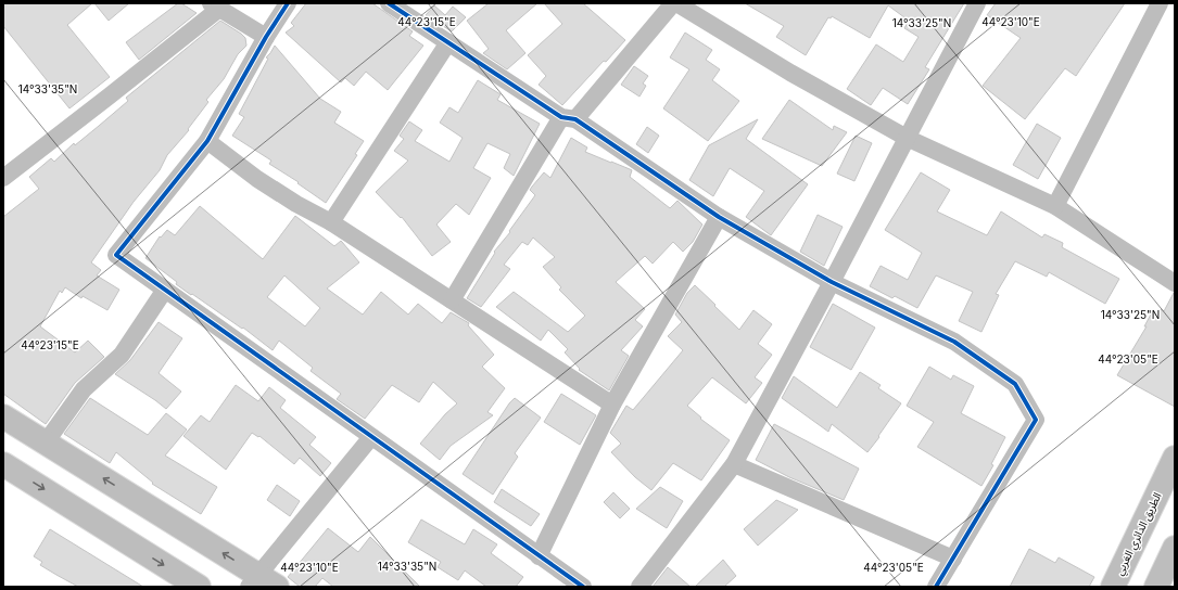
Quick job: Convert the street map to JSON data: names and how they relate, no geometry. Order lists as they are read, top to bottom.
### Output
{
  "streets": {
    "main road": ["الطريق الدائري الغربي"]
  },
  "coordinates": [
    "44°23'15\"E",
    "44°23'10\"E",
    "14°33'25\"N",
    "14°33'35\"N",
    "44°23'05\"E"
  ]
}
